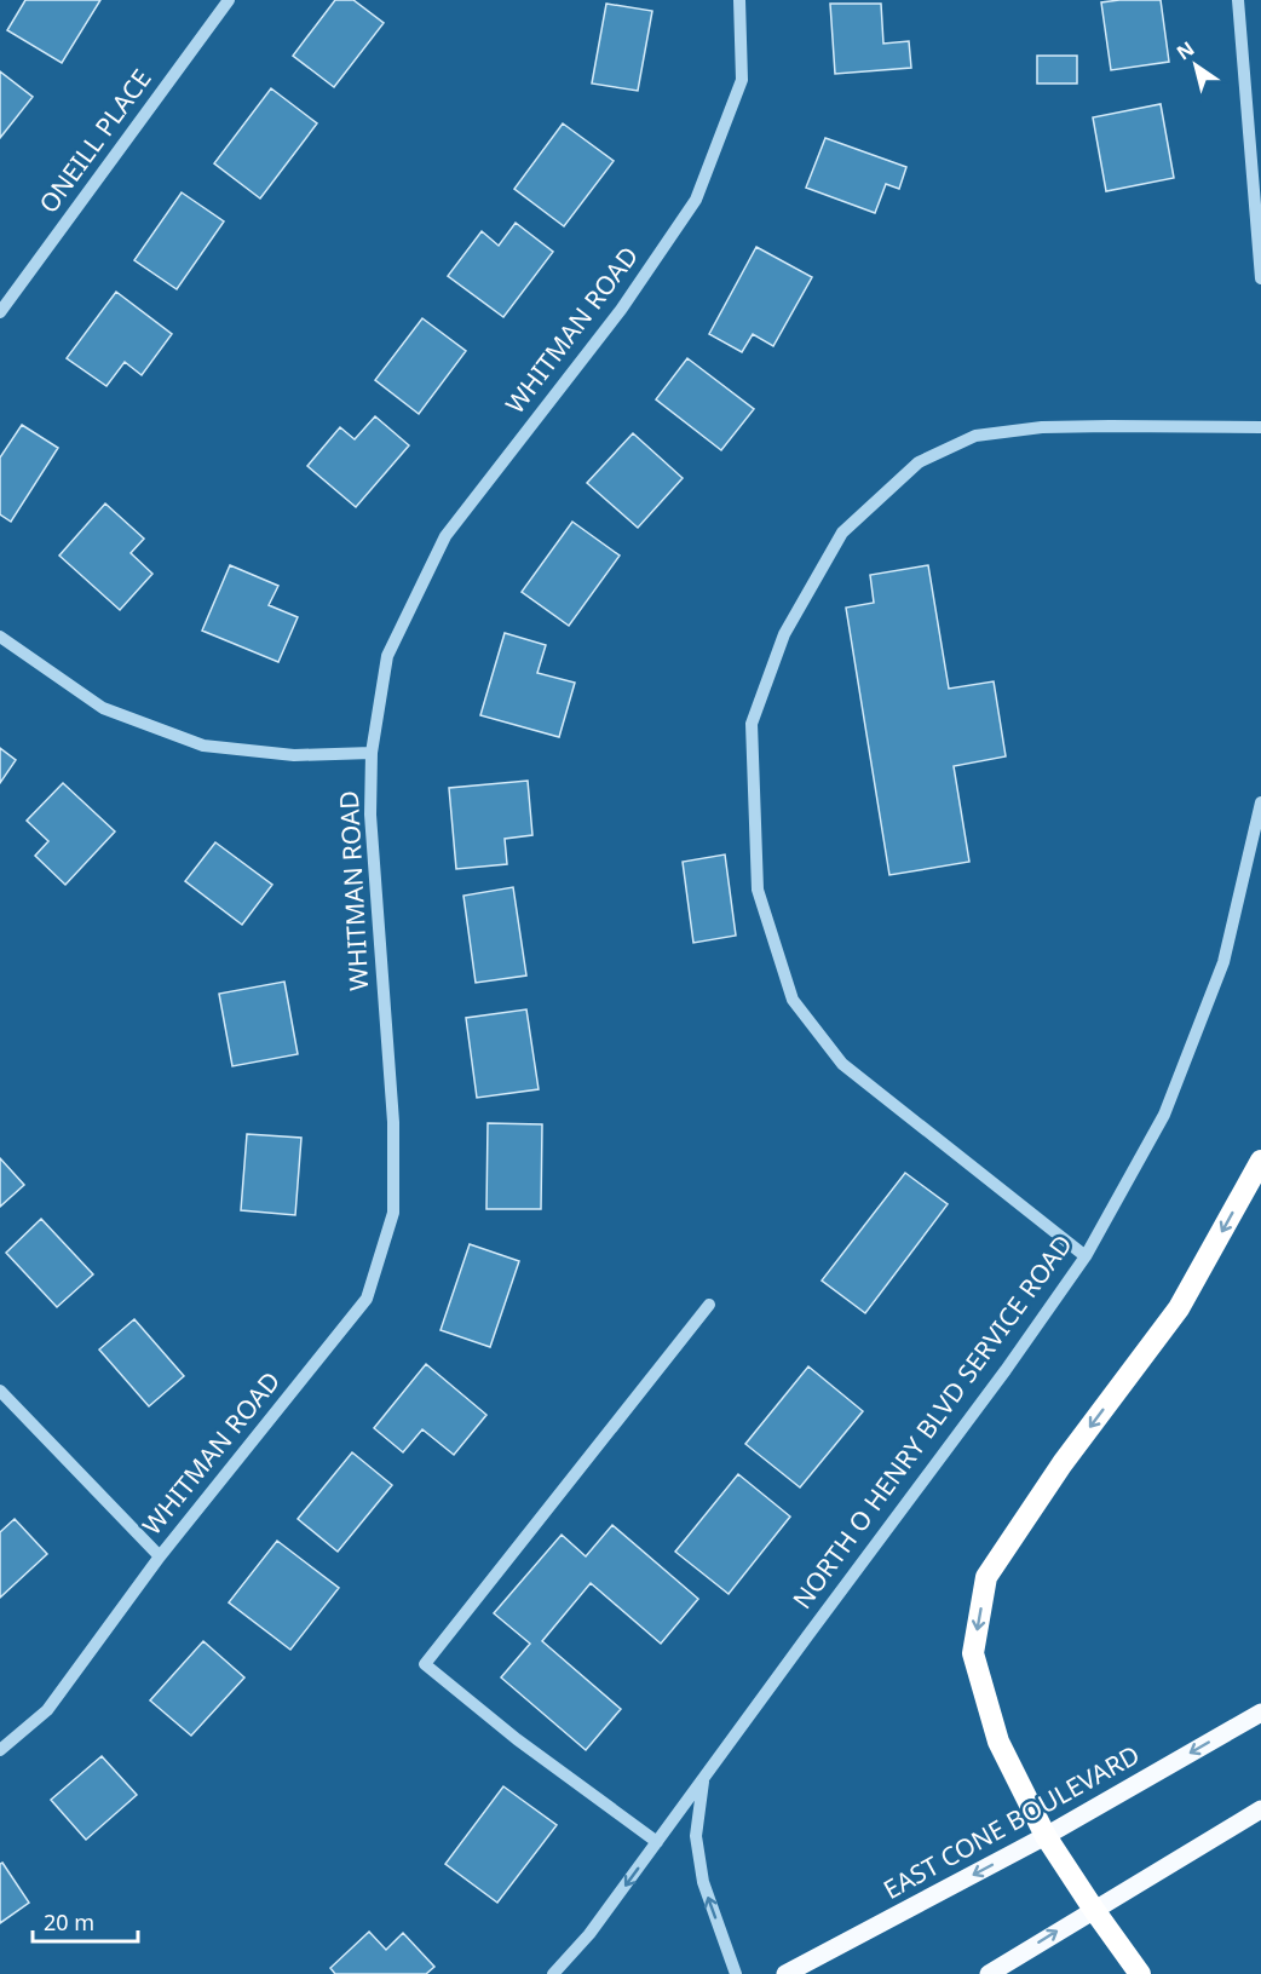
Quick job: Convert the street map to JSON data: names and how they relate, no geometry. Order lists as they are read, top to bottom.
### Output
{
  "streets": {
    "main road": ["EAST CONE BOULEVARD"],
    "street": ["ONEILL PLACE", "WHITMAN ROAD", "NORTH O HENRY BLVD SERVICE ROAD"]
  },
  "scale_bar": "20 m",
  "north": "top left"
}
